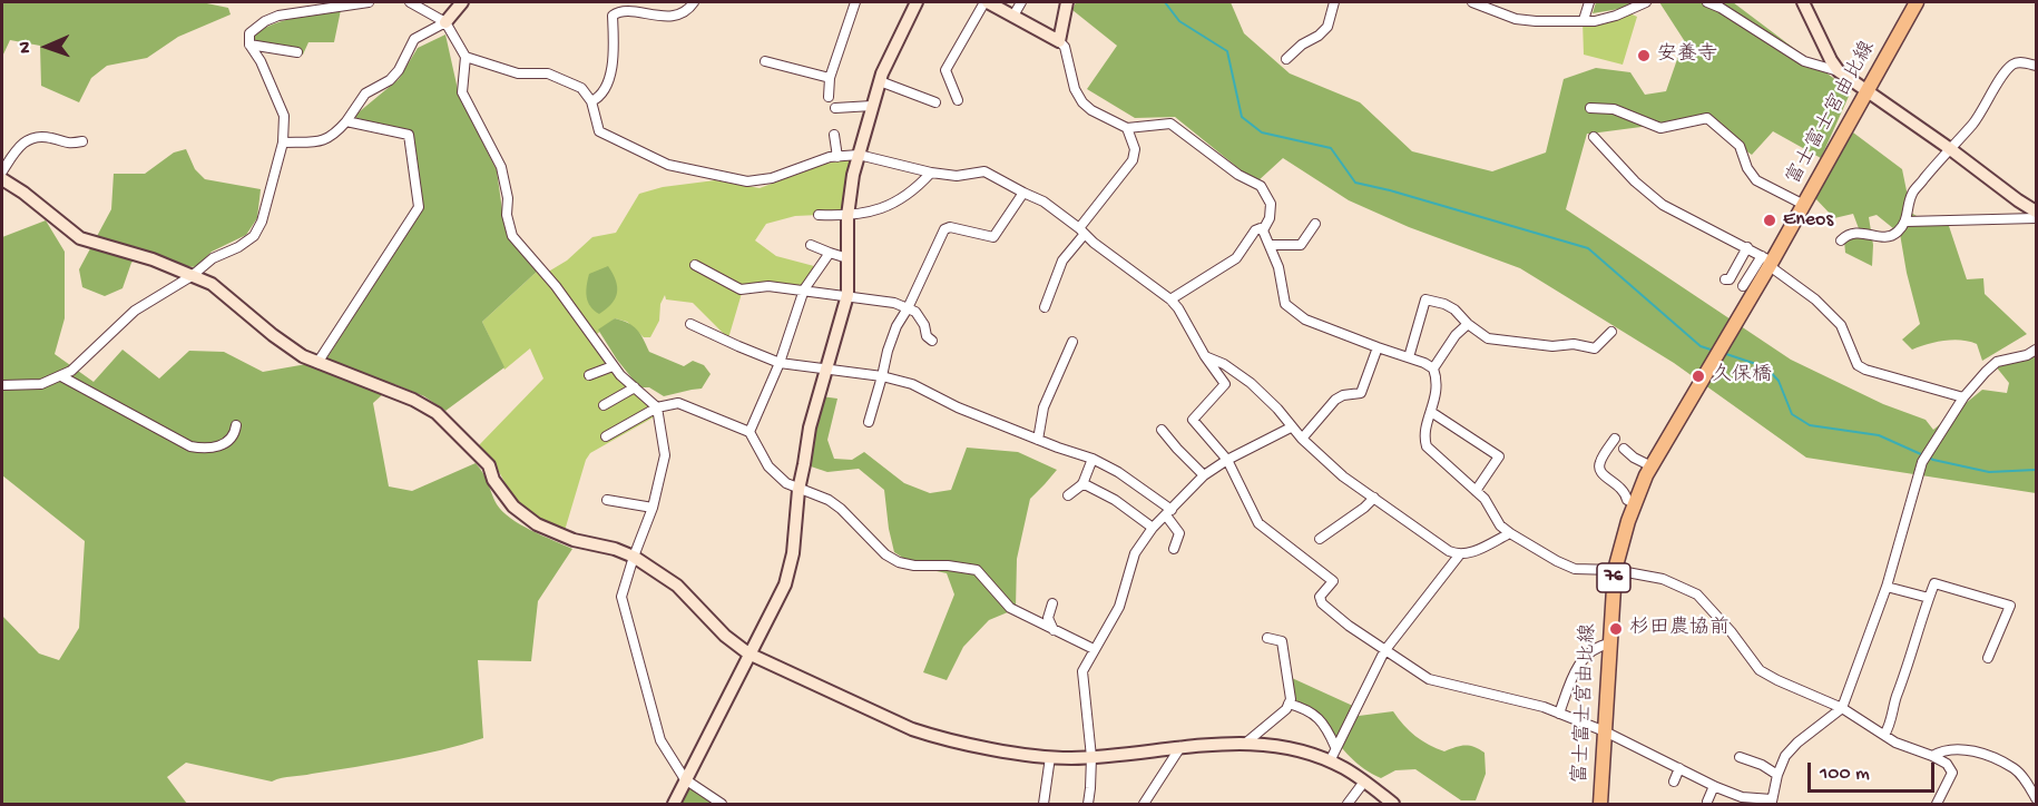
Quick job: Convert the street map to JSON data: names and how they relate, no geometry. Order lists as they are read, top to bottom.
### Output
{
  "streets": {
    "main road": ["富士富士宮由比線", "76"]
  },
  "places": [
    "安養寺",
    "Eneos",
    "久保橋",
    "杉田農協前"
  ],
  "scale_bar": "100 m",
  "north": "left"
}
